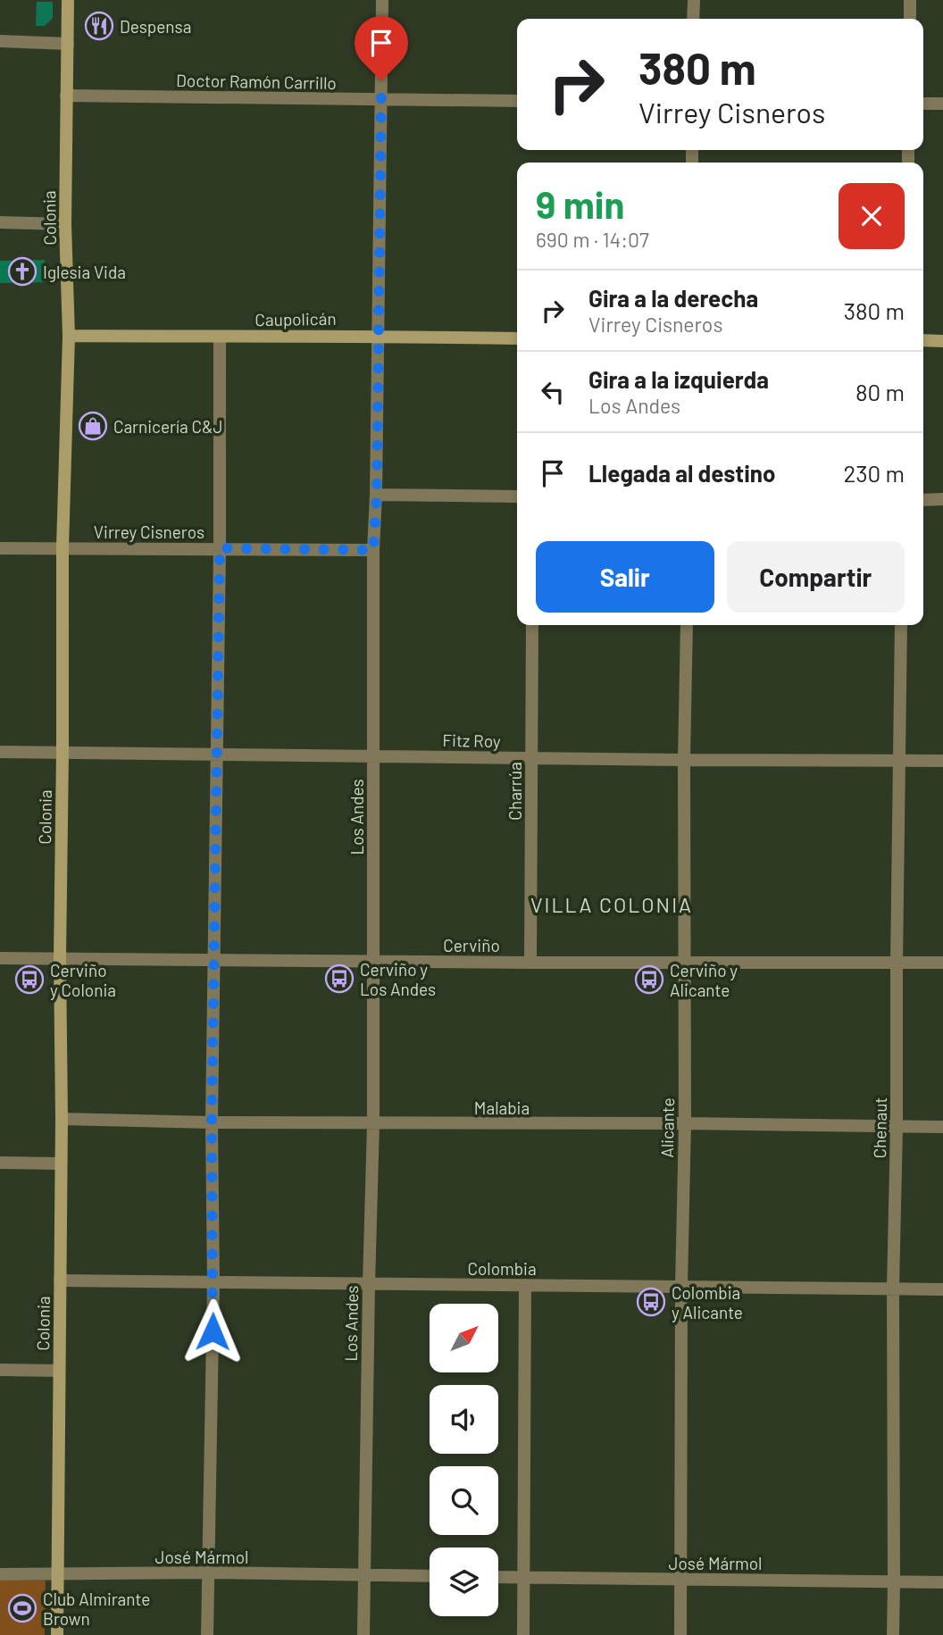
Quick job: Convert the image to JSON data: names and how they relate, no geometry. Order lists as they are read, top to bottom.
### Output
{
  "streets": {
    "street": [
      "Doctor Ramón Carrillo",
      "Colonia",
      "Caupolicán",
      "Virrey Cisneros",
      "Fitz Roy",
      "Charrúa",
      "Los Andes",
      "Cerviño",
      "Malabia",
      "Alicante",
      "Chenaut",
      "Colombia",
      "José Mármol"
    ]
  },
  "crossings": [
    ["Doctor Ramón Carrillo", "Colonia"],
    ["Doctor Ramón Carrillo", "Los Andes"],
    ["Colonia", "Caupolicán"],
    ["Colonia", "Virrey Cisneros"],
    ["Colonia", "Fitz Roy"],
    ["Colonia", "Cerviño"],
    ["Colonia", "Malabia"],
    ["Colonia", "Colombia"],
    ["Colonia", "José Mármol"],
    ["Caupolicán", "Los Andes"],
    ["Virrey Cisneros", "Los Andes"],
    ["Fitz Roy", "Charrúa"],
    ["Fitz Roy", "Los Andes"],
    ["Fitz Roy", "Alicante"],
    ["Fitz Roy", "Chenaut"],
    ["Charrúa", "Cerviño"],
    ["Los Andes", "Cerviño"],
    ["Los Andes", "Malabia"],
    ["Los Andes", "Colombia"],
    ["Los Andes", "José Mármol"],
    ["Cerviño", "Alicante"],
    ["Cerviño", "Chenaut"],
    ["Malabia", "Alicante"],
    ["Malabia", "Chenaut"],
    ["Alicante", "Colombia"],
    ["Alicante", "José Mármol"],
    ["Chenaut", "Colombia"],
    ["Chenaut", "José Mármol"]
  ],
  "districts": ["VILLA COLONIA"],
  "places": {
    "restaurant": ["Despensa"],
    "church": ["Iglesia Vida"],
    "shop": ["Carnicería C&J"],
    "bus stop": [
      "Cerviño y Los Andes",
      "Cerviño y Colonia",
      "Cerviño y Alicante",
      "Colombia y Alicante"
    ],
    "sports": ["Club Almirante Brown"]
  },
  "north": "top right",
  "page": {
    "turn": ["380 m", "Virrey Cisneros"],
    "heading": ["9 min", "690 m · 14:07"],
    "list": [
      {
        "name": "Gira a la derecha",
        "note": "Virrey Cisneros",
        "value": "380 m"
      },
      {
        "name": "Gira a la izquierda",
        "note": "Los Andes",
        "value": "80 m"
      },
      {
        "name": "Llegada al destino",
        "value": "230 m"
      }
    ],
    "buttons": ["Salir", "Compartir"]
  }
}
